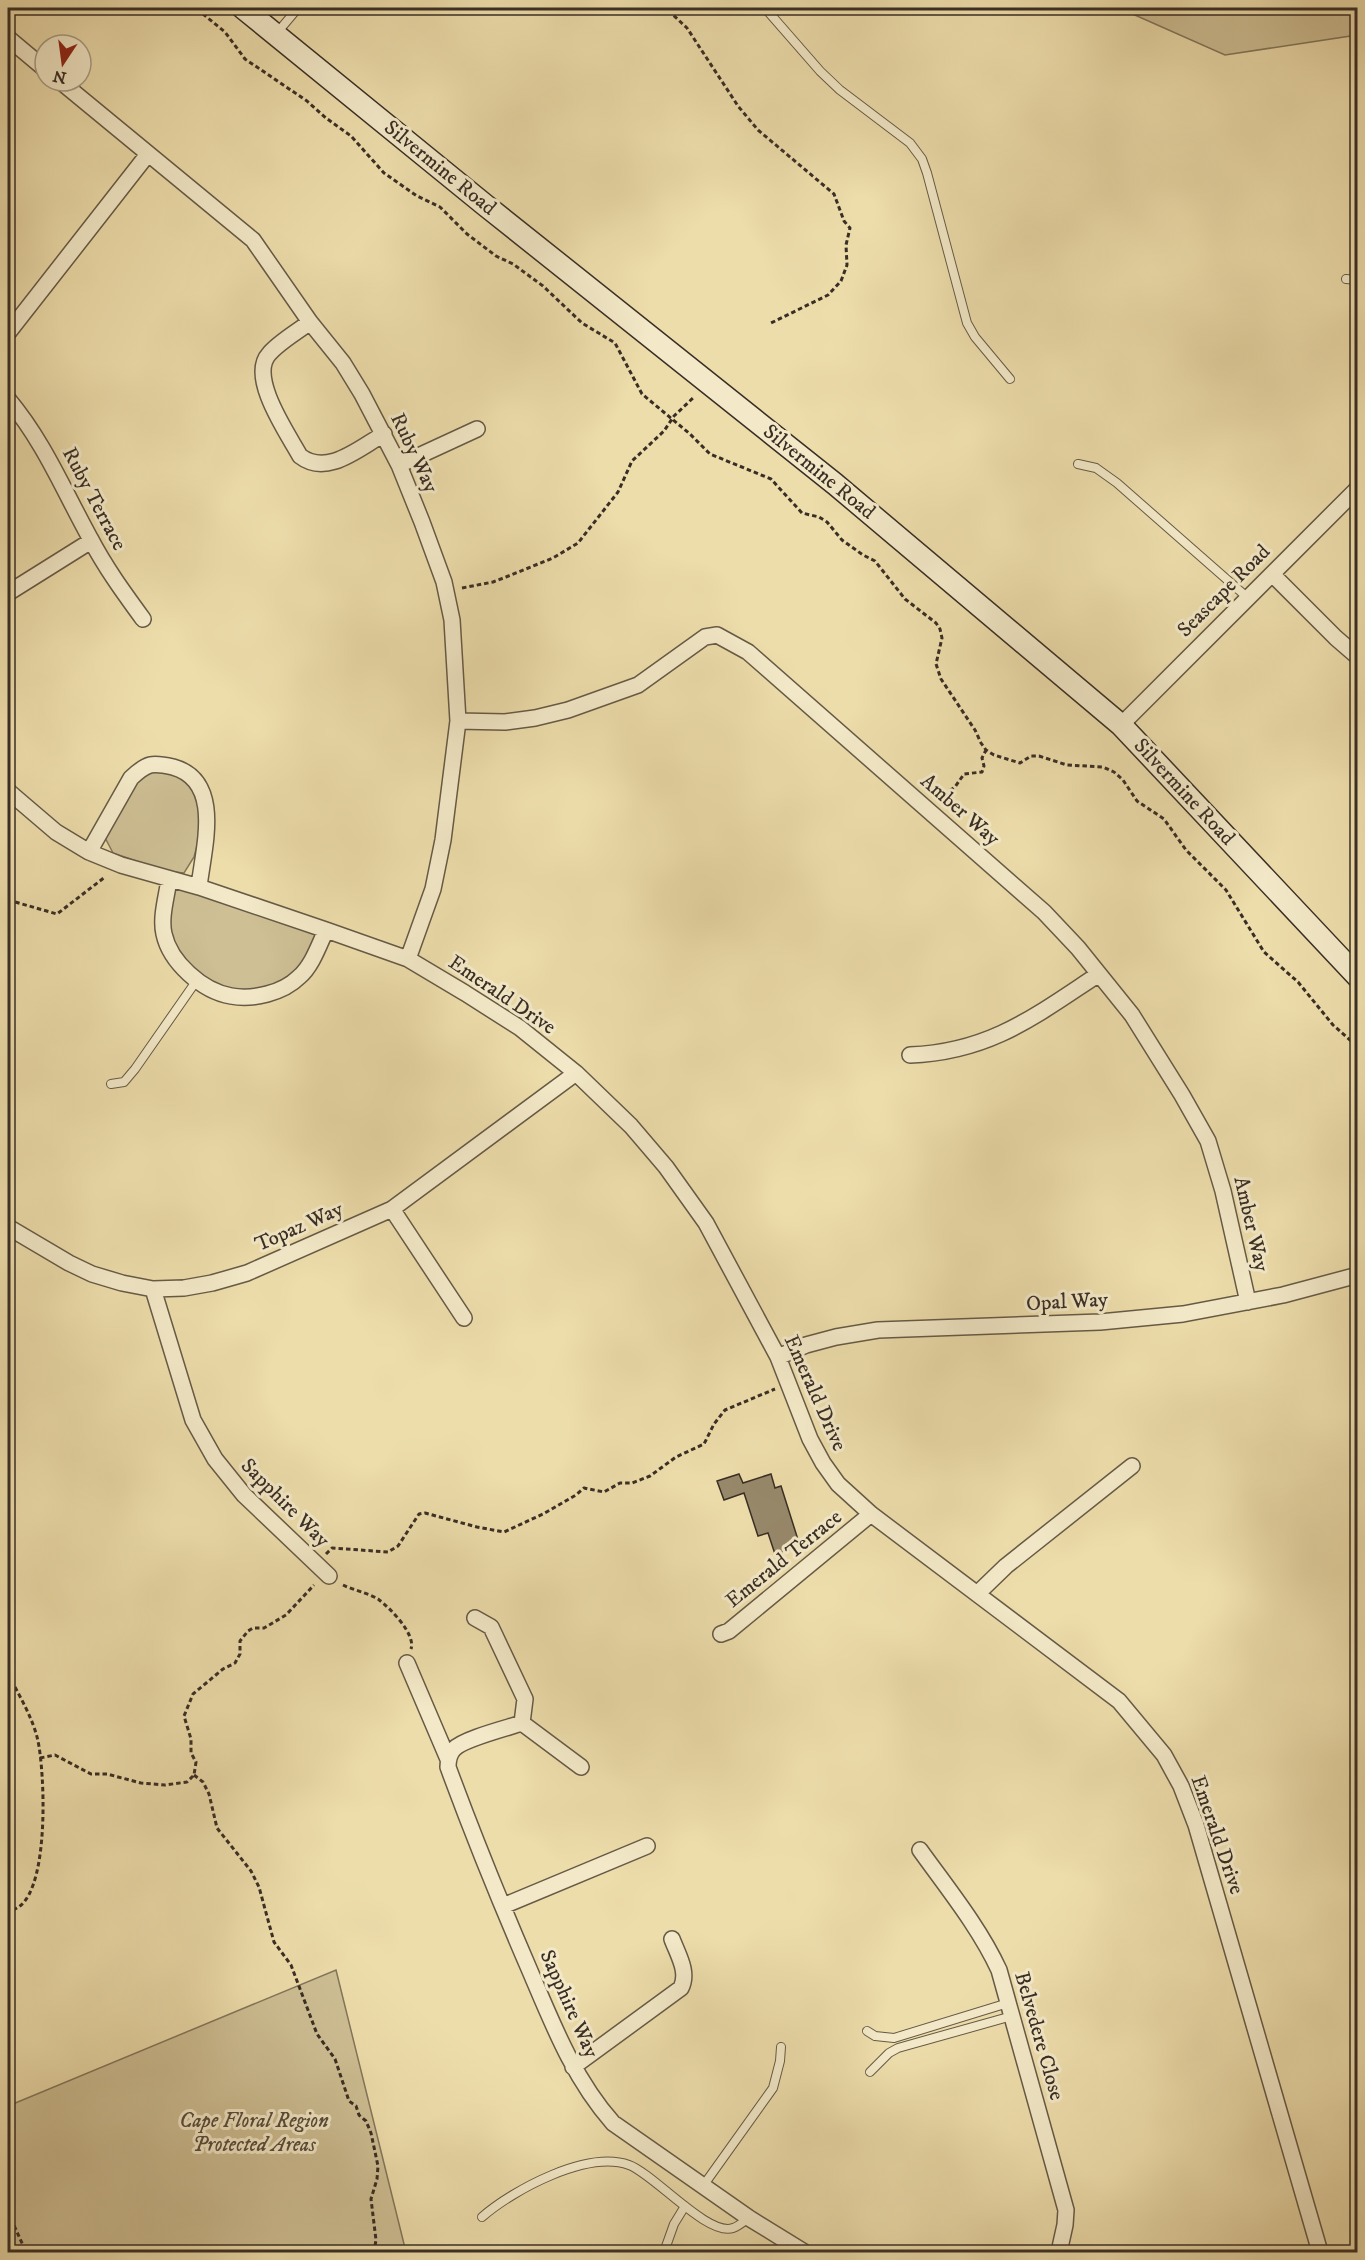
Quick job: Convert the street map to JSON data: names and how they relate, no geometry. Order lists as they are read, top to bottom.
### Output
{
  "streets": {
    "street": [
      "Silvermine Road",
      "Ruby Way",
      "Ruby Terrace",
      "Seascape Road",
      "Amber Way",
      "Emerald Drive",
      "Topaz Way",
      "Opal Way",
      "Sapphire Way",
      "Emerald Terrace",
      "Belvedere Close"
    ]
  },
  "crossings": [
    ["Silvermine Road", "Seascape Road"],
    ["Ruby Way", "Amber Way"],
    ["Ruby Way", "Emerald Drive"],
    ["Amber Way", "Opal Way"],
    ["Emerald Drive", "Topaz Way"],
    ["Emerald Drive", "Opal Way"],
    ["Emerald Drive", "Emerald Terrace"],
    ["Topaz Way", "Sapphire Way"]
  ],
  "parks": ["Cape Floral Region Protected Areas"],
  "north": "bottom"
}
